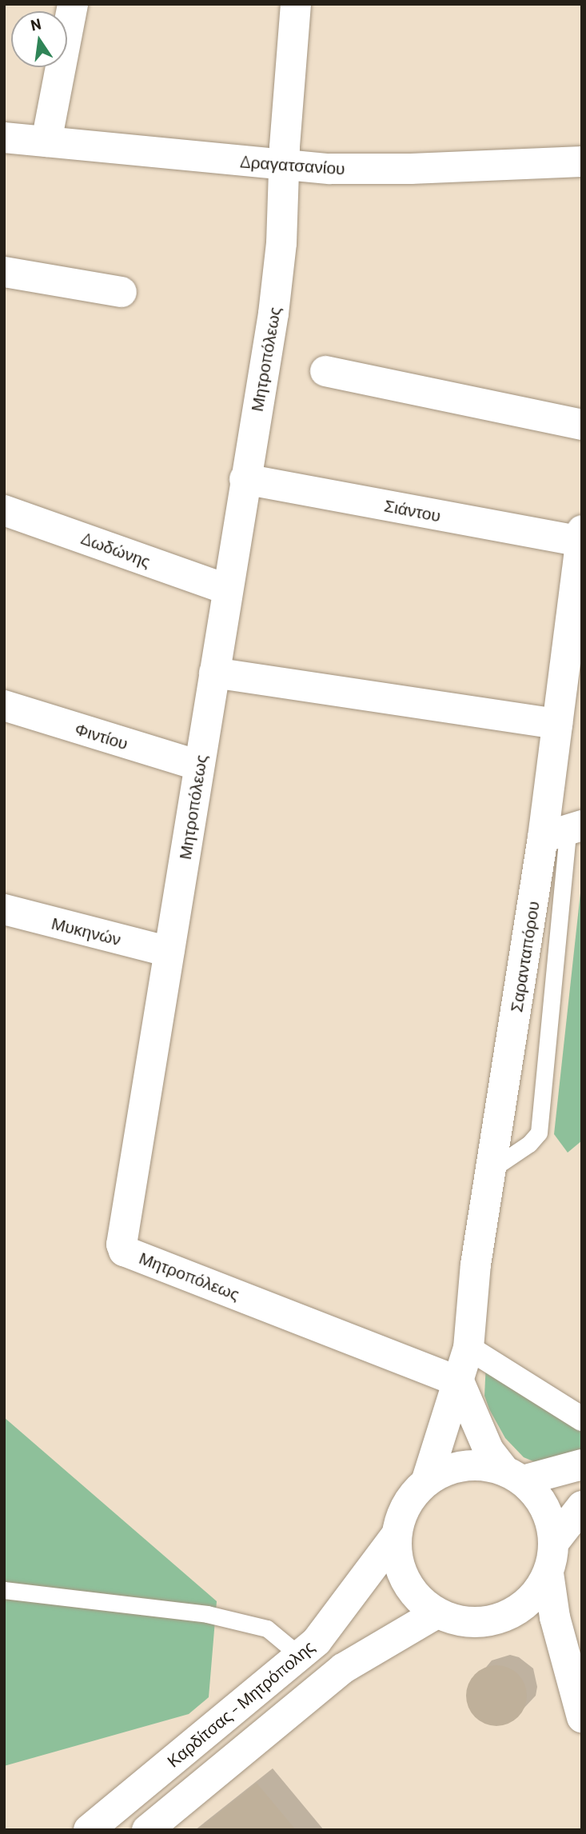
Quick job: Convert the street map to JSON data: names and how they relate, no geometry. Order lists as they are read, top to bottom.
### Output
{
  "streets": {
    "street": [
      "Δραγατσανίου",
      "Μητροπόλεως",
      "Σιάντου",
      "Δωδώνης",
      "Φιντίου",
      "Μυκηνών",
      "Σαρανταπόρου",
      "Καρδίτσας - Μητρόπολης"
    ]
  },
  "crossings": [
    ["Δραγατσανίου", "Μητροπόλεως"],
    ["Μητροπόλεως", "Σιάντου"],
    ["Μητροπόλεως", "Δωδώνης"],
    ["Μητροπόλεως", "Φιντίου"],
    ["Μητροπόλεως", "Μυκηνών"],
    ["Μητροπόλεως", "Σαρανταπόρου"],
    ["Σιάντου", "Σαρανταπόρου"],
    ["Σαρανταπόρου", "Καρδίτσας - Μητρόπολης"]
  ],
  "north": "top"
}
